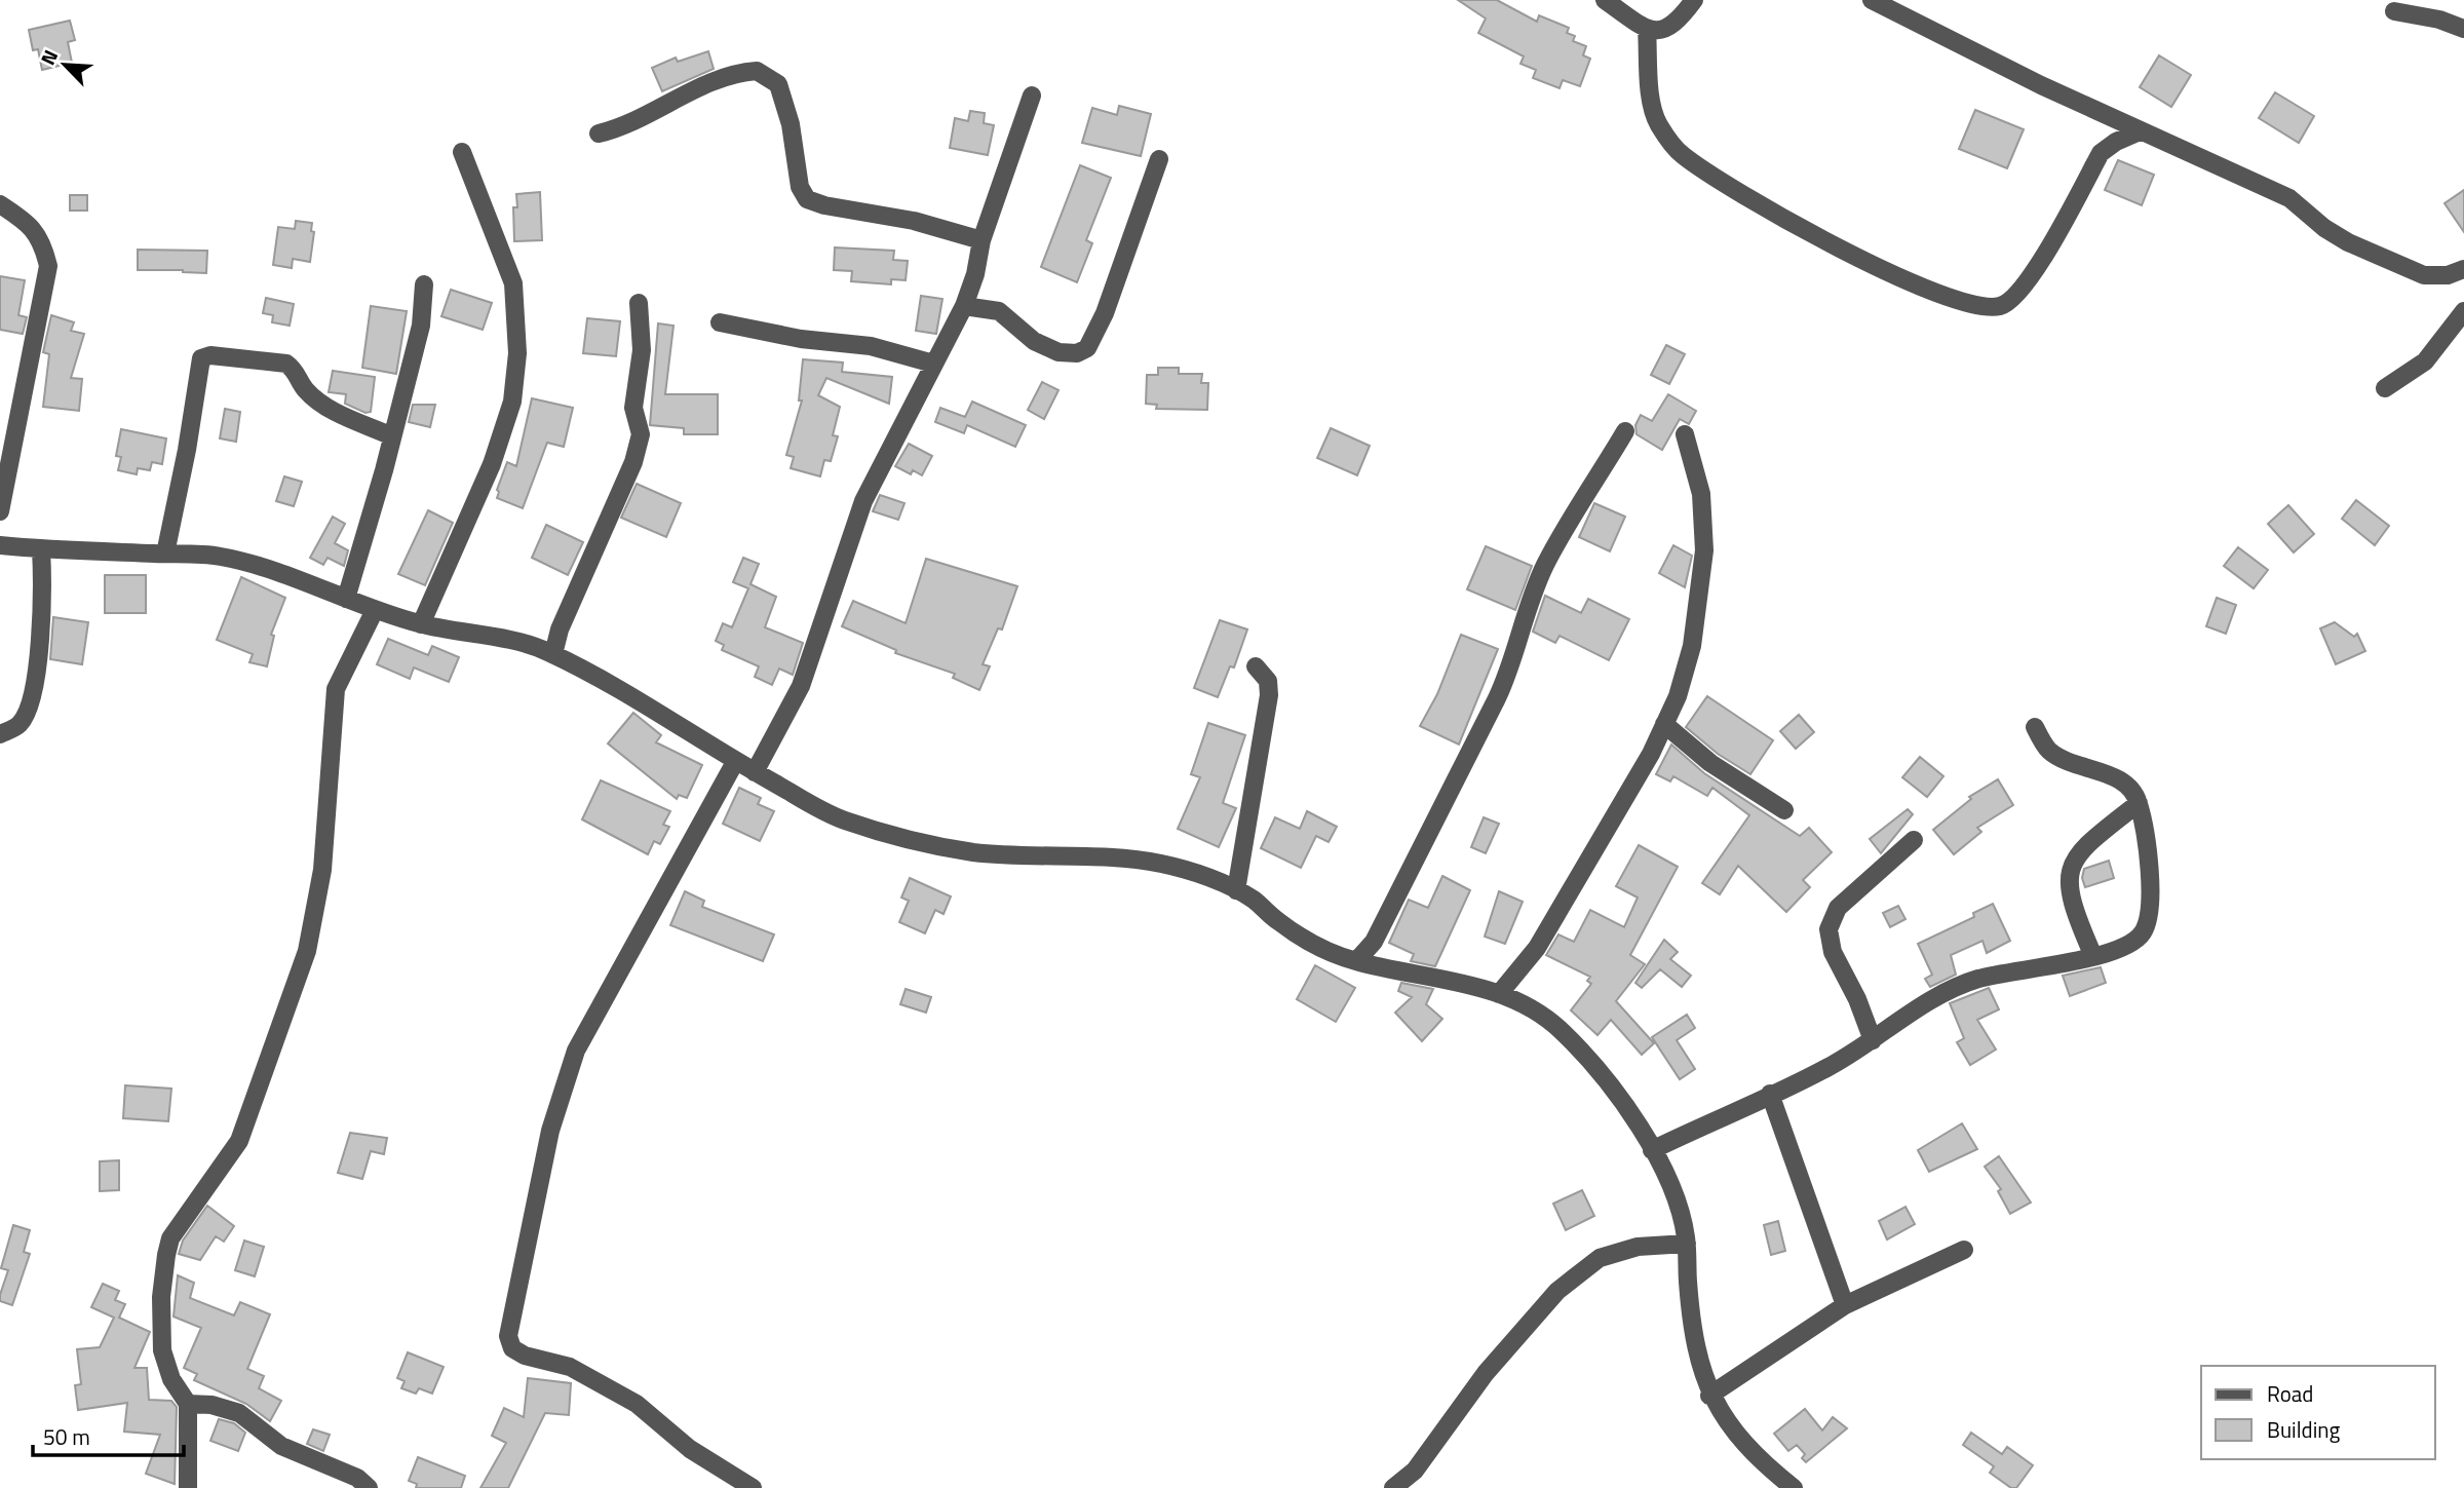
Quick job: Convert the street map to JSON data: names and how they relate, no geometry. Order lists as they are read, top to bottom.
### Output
{
  "legend": ["Road", "Building"],
  "scale_bar": "50 m",
  "north": "top left"
}
